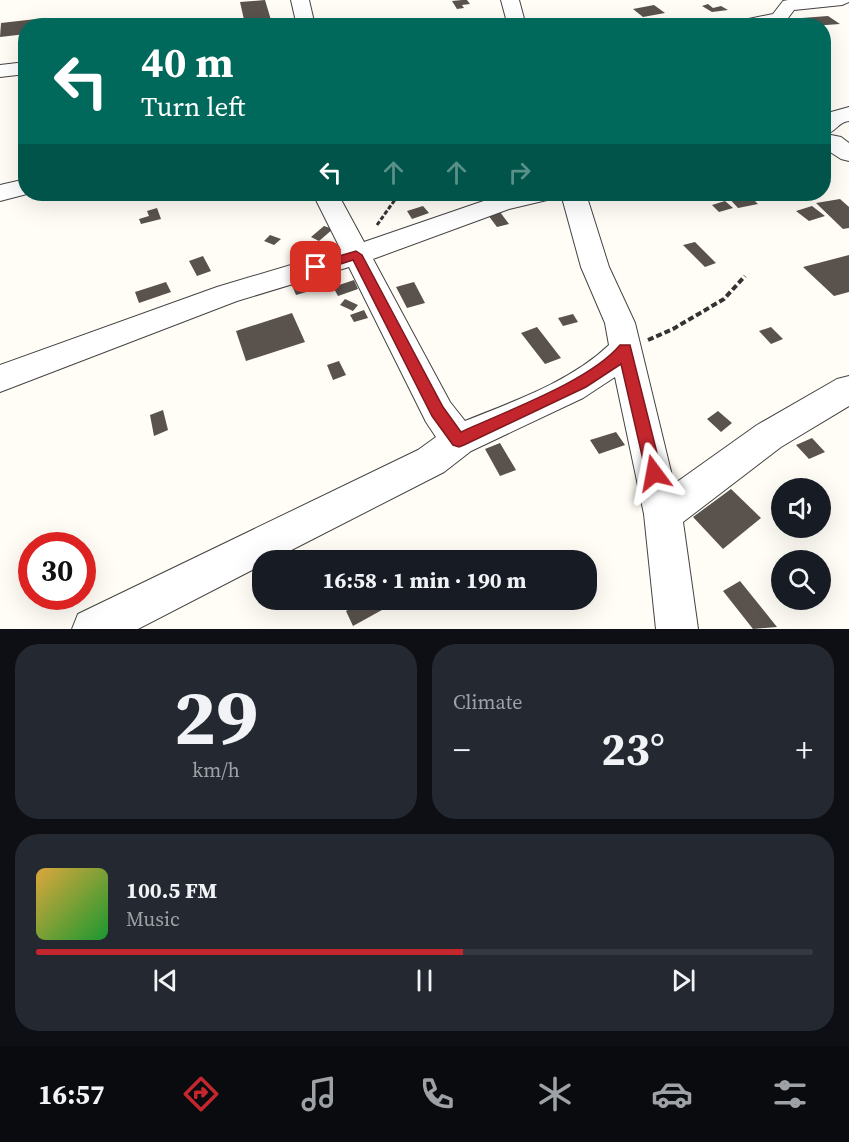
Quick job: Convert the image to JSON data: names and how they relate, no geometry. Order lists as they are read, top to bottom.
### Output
{
  "page": {
    "turn": ["40 m", "Turn left"],
    "limit": "30",
    "trip": "16:58 · 1 min · 190 m",
    "tile": [
      ["29", "km/h"],
      "Climate"
    ],
    "heat": ["−", "23°", "+"],
    "song": ["100.5 FM", "Music"],
    "tabs": "16:57"
  }
}
